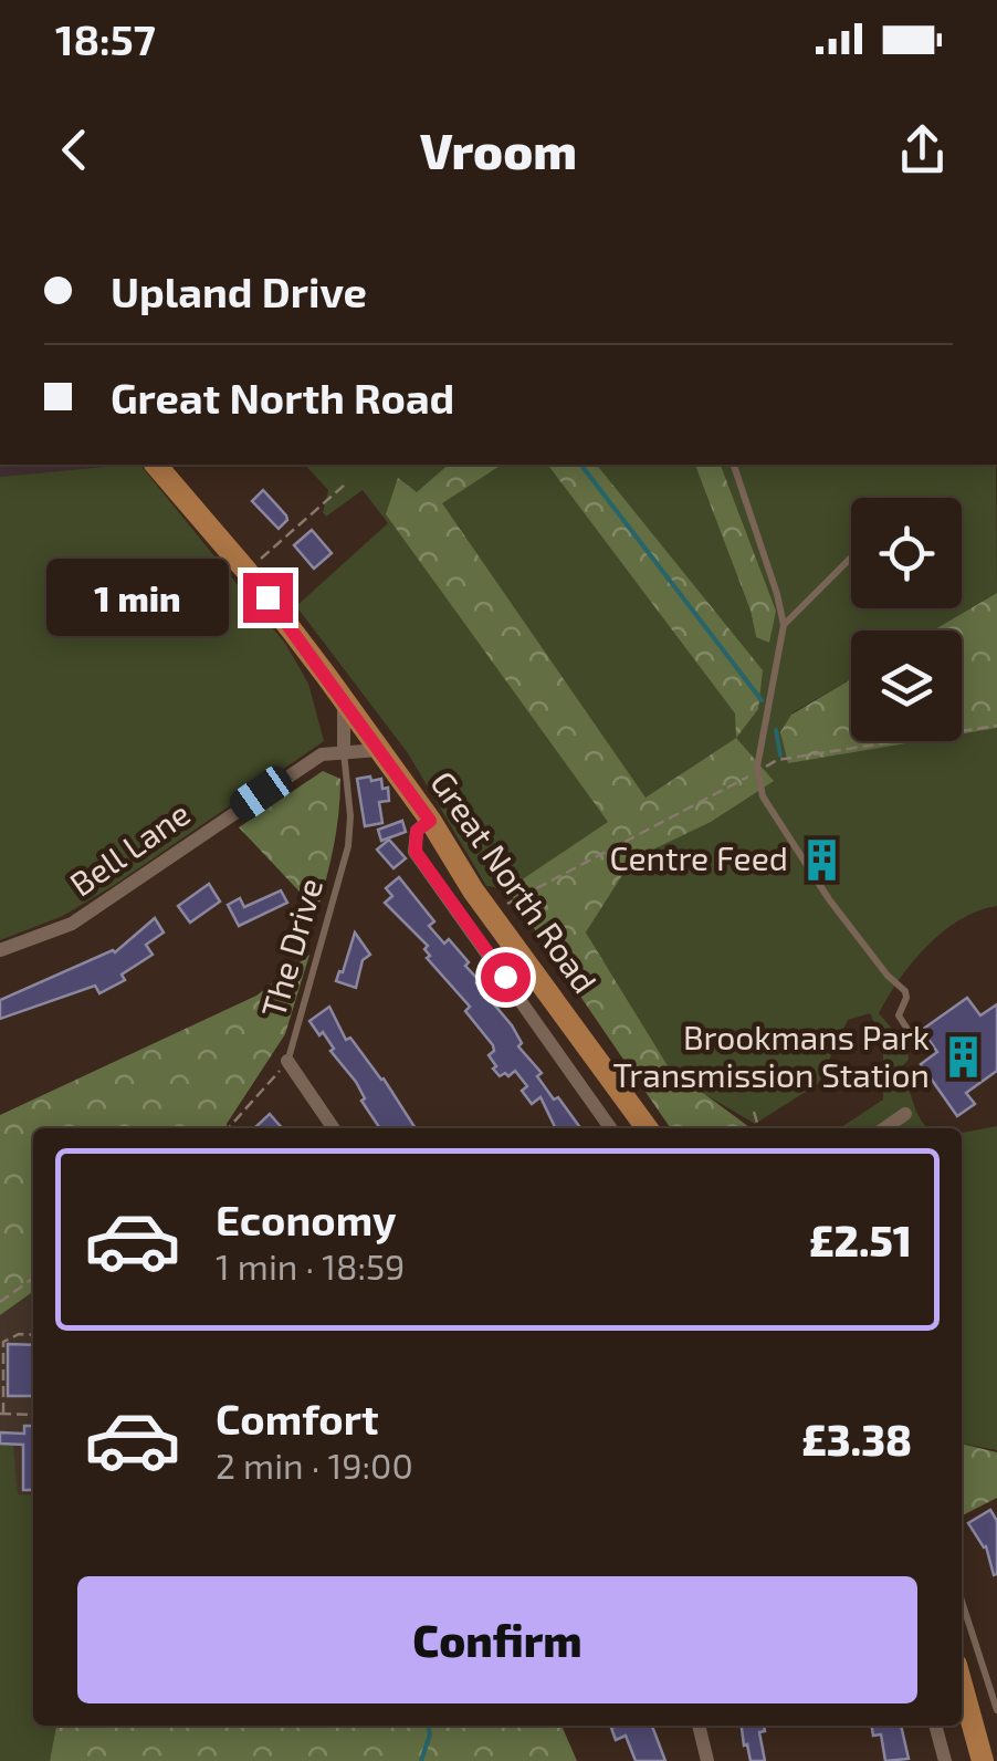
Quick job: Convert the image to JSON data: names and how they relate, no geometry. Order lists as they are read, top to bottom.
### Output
{
  "streets": {
    "main road": ["Great North Road"],
    "street": ["Bell Lane"],
    "lane": ["The Drive"]
  },
  "crossings": [
    ["Bell Lane", "Great North Road"],
    ["Bell Lane", "The Drive"]
  ],
  "places": {
    "building": ["Centre Feed", "Brookmans Park Transmission Station"]
  },
  "page": {
    "status": "18:57",
    "header": "Vroom",
    "banner": ["Upland Drive", "Great North Road"],
    "bubble": "1 min",
    "list": [
      {
        "name": "Economy",
        "note": "1 min · 18:59",
        "value": "£2.51"
      },
      {
        "name": "Comfort",
        "note": "2 min · 19:00",
        "value": "£3.38"
      }
    ],
    "buttons": "Confirm"
  }
}
